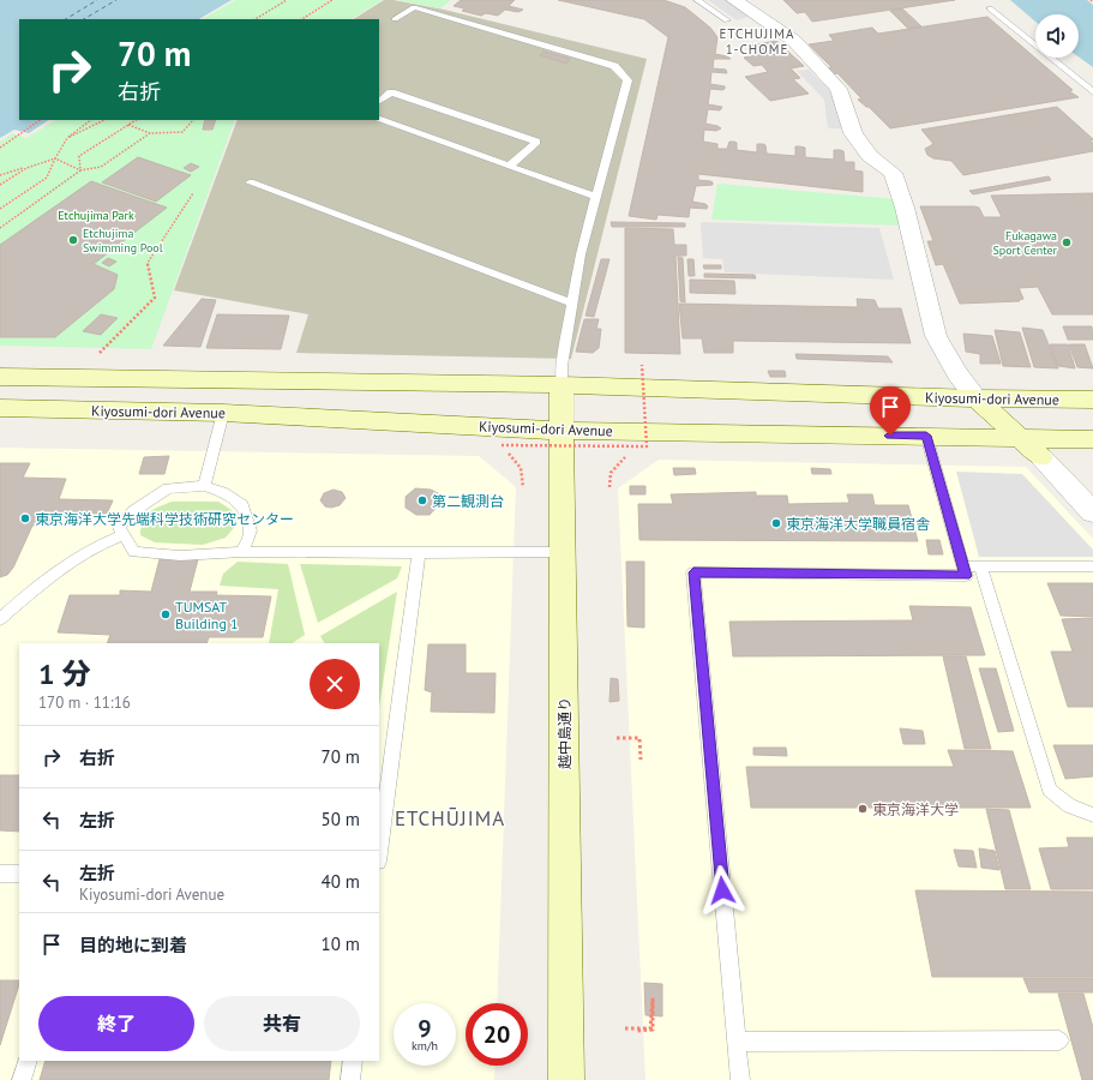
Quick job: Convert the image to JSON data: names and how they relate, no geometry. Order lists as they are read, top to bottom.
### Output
{
  "streets": {
    "main road": ["Kiyosumi-dori Avenue", "越中島通り"]
  },
  "crossings": [
    ["Kiyosumi-dori Avenue", "越中島通り"]
  ],
  "districts": ["ETCHUJIMA 1-CHOME", "ETCHŪJIMA"],
  "parks": ["Etchujima Park"],
  "places": [
    "Etchujima Swimming Pool",
    "Fukagawa Sport Center",
    "第二観測台",
    "東京海洋大学先端科学技術研究センター",
    "東京海洋大学職員宿舎",
    "TUMSAT Building 1",
    "東京海洋大学"
  ],
  "page": {
    "turn": ["70 m", "右折"],
    "heading": ["1 分", "170 m · 11:16"],
    "list": [
      {
        "name": "右折",
        "value": "70 m"
      },
      {
        "name": "左折",
        "value": "50 m"
      },
      {
        "name": "左折",
        "note": "Kiyosumi-dori Avenue",
        "value": "40 m"
      },
      {
        "name": "目的地に到着",
        "value": "10 m"
      }
    ],
    "buttons": ["終了", "共有"],
    "speed": "9 km/h",
    "limit": "20"
  }
}
